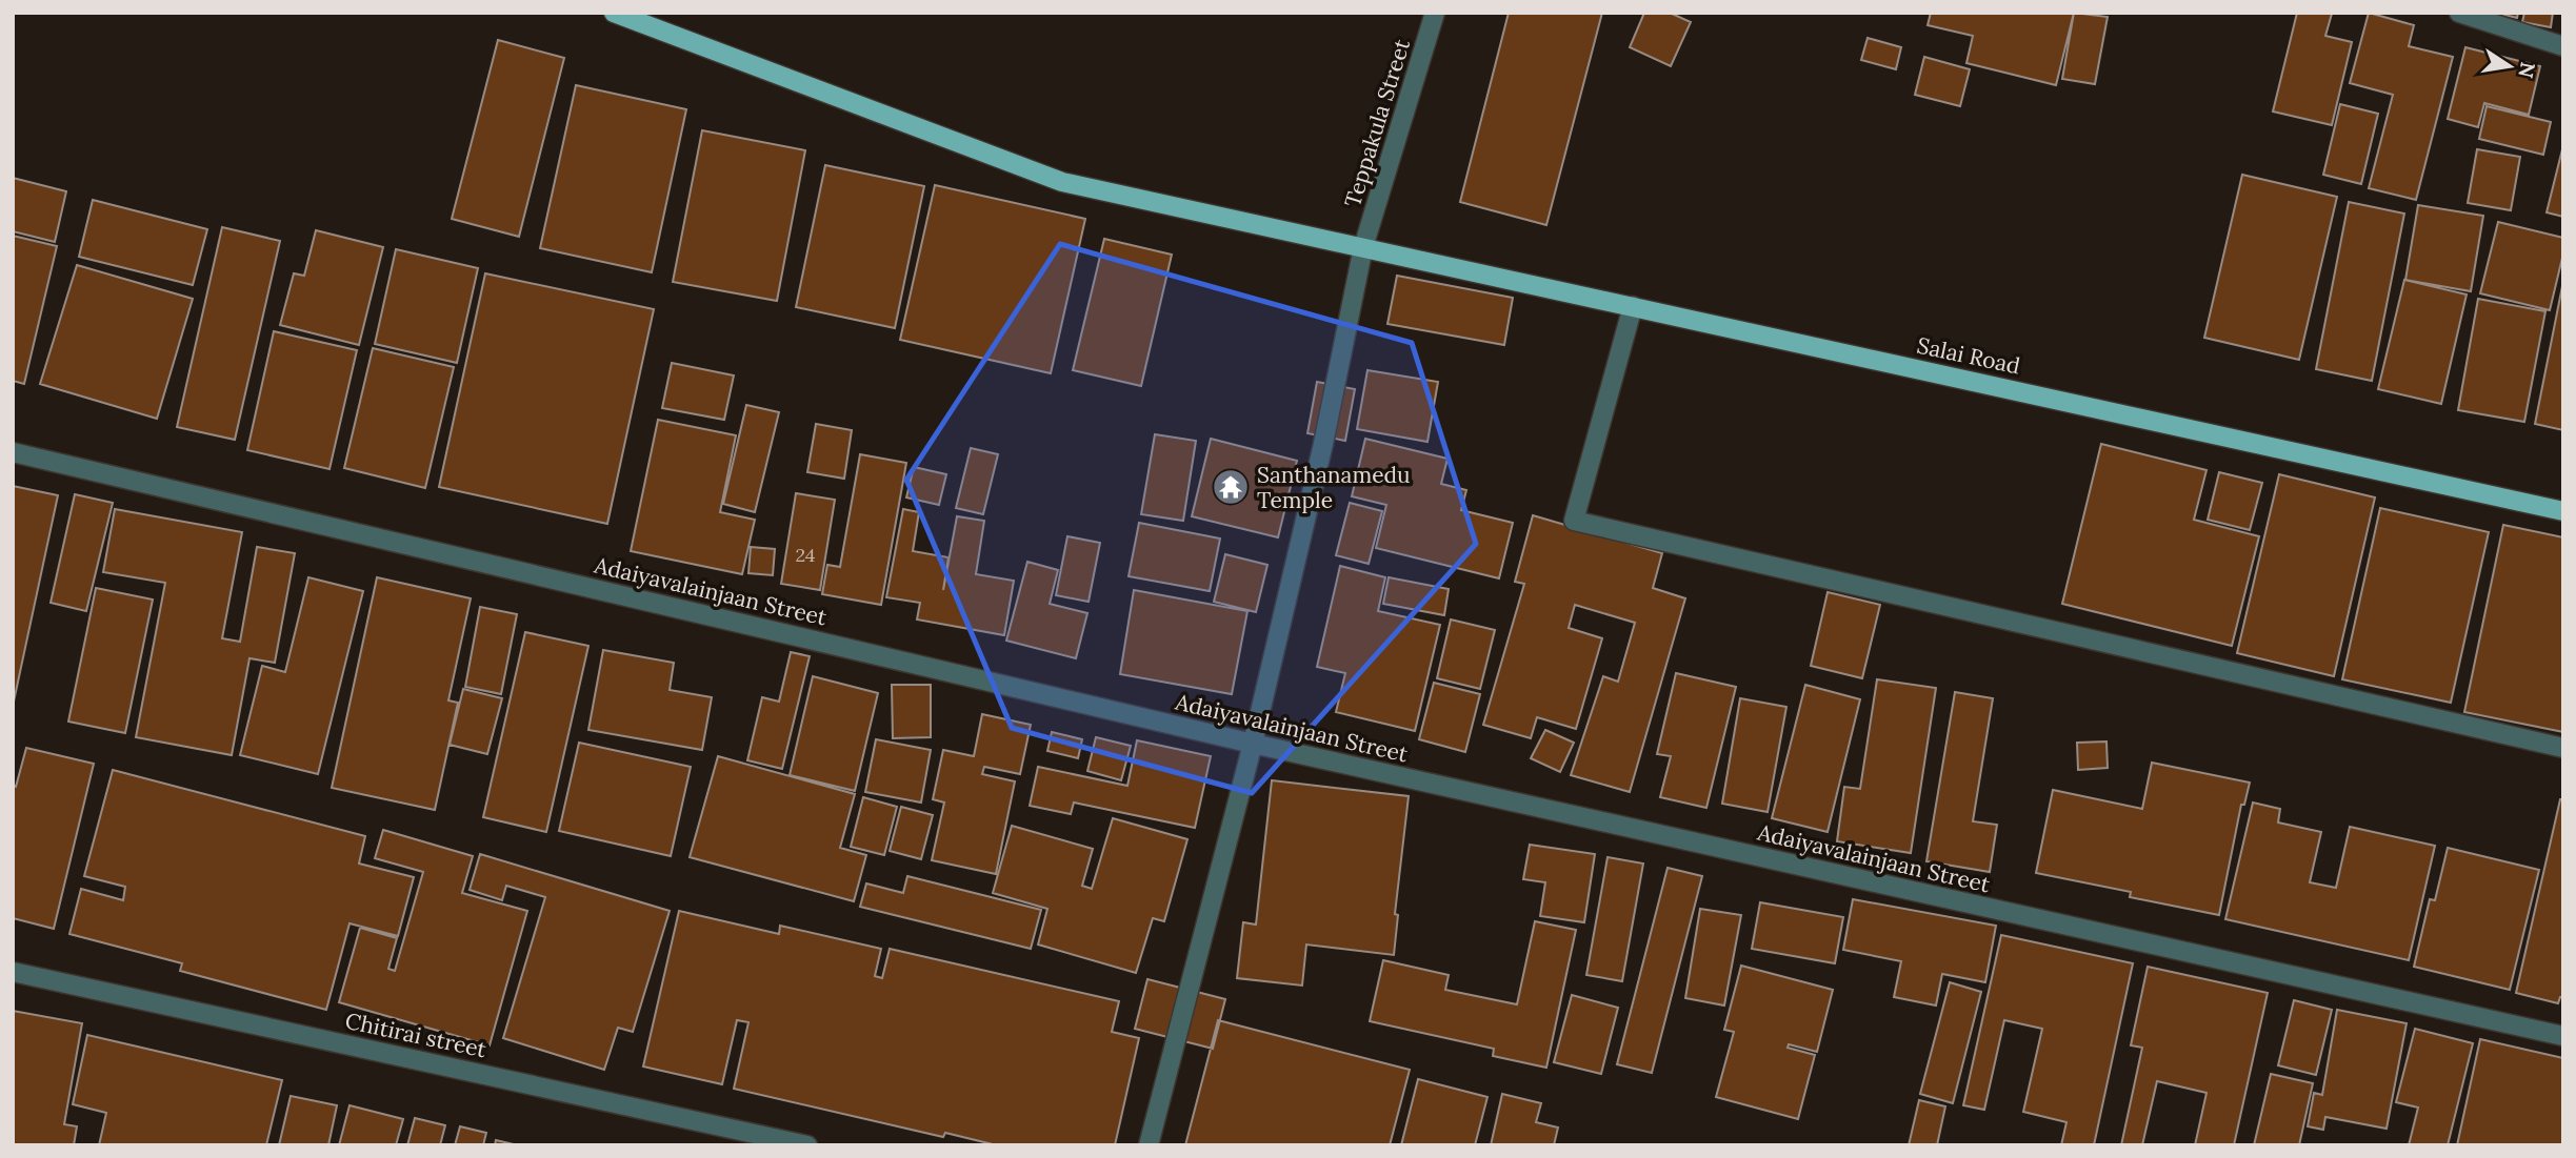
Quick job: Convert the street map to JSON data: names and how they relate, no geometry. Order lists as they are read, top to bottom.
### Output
{
  "streets": {
    "main road": ["Salai Road"],
    "street": ["Teppakula Street", "Adaiyavalainjaan Street", "Chitirai street"]
  },
  "crossings": [
    ["Teppakula Street", "Salai Road"],
    ["Teppakula Street", "Adaiyavalainjaan Street"]
  ],
  "places": {
    "temple": ["Santhanamedu Temple"]
  },
  "house_numbers": ["24"],
  "north": "right"
}
